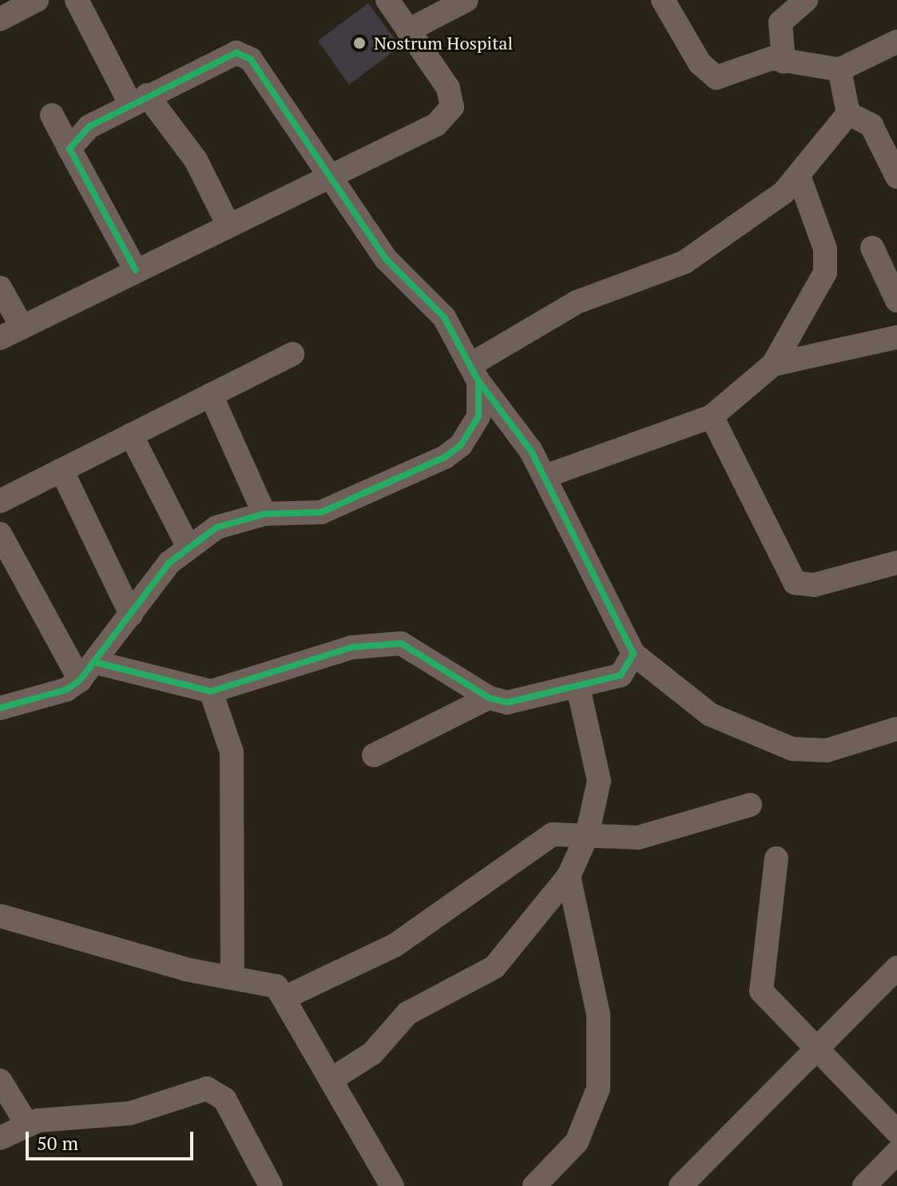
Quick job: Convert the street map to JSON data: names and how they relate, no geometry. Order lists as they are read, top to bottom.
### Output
{
  "places": ["Nostrum Hospital"],
  "scale_bar": "50 m"
}
